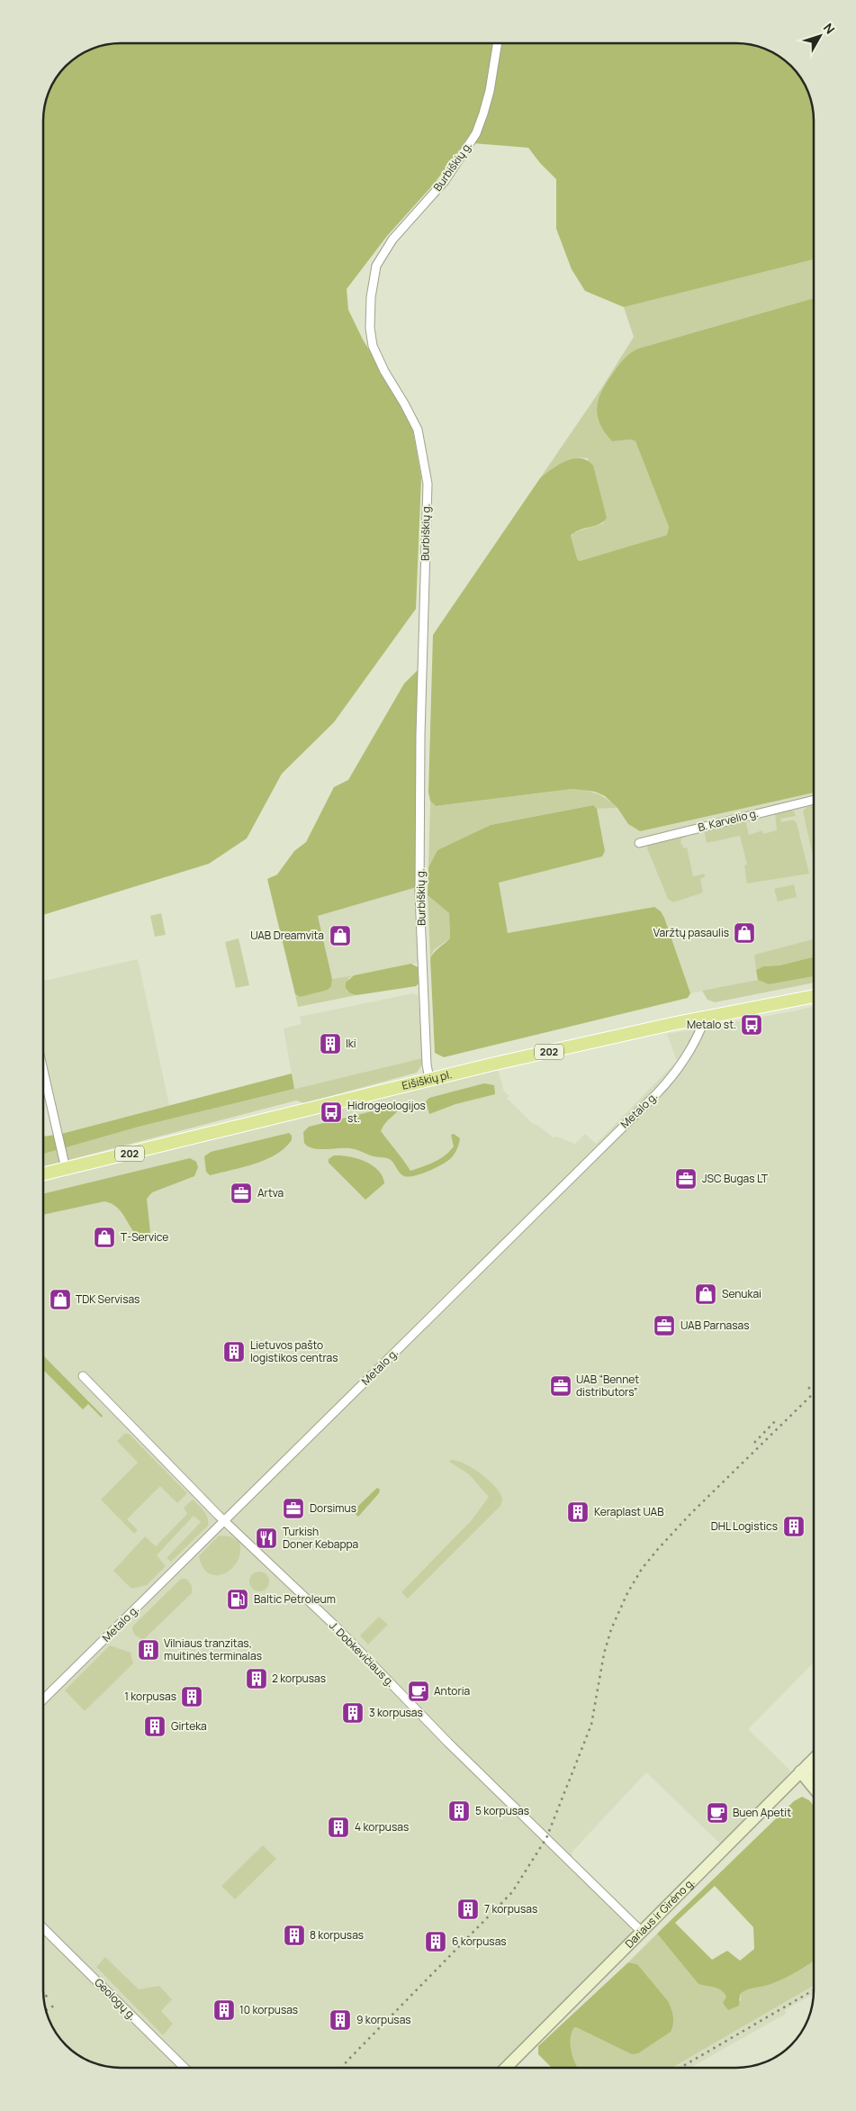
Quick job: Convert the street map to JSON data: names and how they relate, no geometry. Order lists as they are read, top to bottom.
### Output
{
  "streets": {
    "main road": ["202", "Eišiškių pl."],
    "street": [
      "Burbiškių g.",
      "B. Karvelio g.",
      "Metalo g.",
      "J. Dobkevičiaus g.",
      "Dariaus ir Girėno g.",
      "Geologų g."
    ]
  },
  "crossings": [
    ["Burbiškių g.", "Eišiškių pl."],
    ["Eišiškių pl.", "Metalo g."],
    ["Metalo g.", "J. Dobkevičiaus g."],
    ["J. Dobkevičiaus g.", "Dariaus ir Girėno g."]
  ],
  "places": {
    "shop": [
      "Varžtų pasaulis",
      "UAB Dreamvita",
      "T-Service",
      "Senukai",
      "TDK Servisas"
    ],
    "bus stop": ["Metalo st.", "Hidrogeologijos st."],
    "building": [
      "Iki",
      "Lietuvos pašto logistikos centras",
      "Keraplast UAB",
      "DHL Logistics",
      "Vilniaus tranzitas, muitinės terminalas",
      "2 korpusas",
      "1 korpusas",
      "3 korpusas",
      "Girteka",
      "5 korpusas",
      "4 korpusas",
      "7 korpusas",
      "8 korpusas",
      "6 korpusas",
      "10 korpusas",
      "9 korpusas"
    ],
    "office": [
      "JSC Bugas LT",
      "Artva",
      "UAB Parnasas",
      "UAB “Bennet distributors”",
      "Dorsimus"
    ],
    "restaurant": ["Turkish Doner Kebappa"],
    "fuel station": ["Baltic Petroleum"],
    "cafe": ["Antoria", "Buen Apetit"]
  },
  "north": "top right"
}
